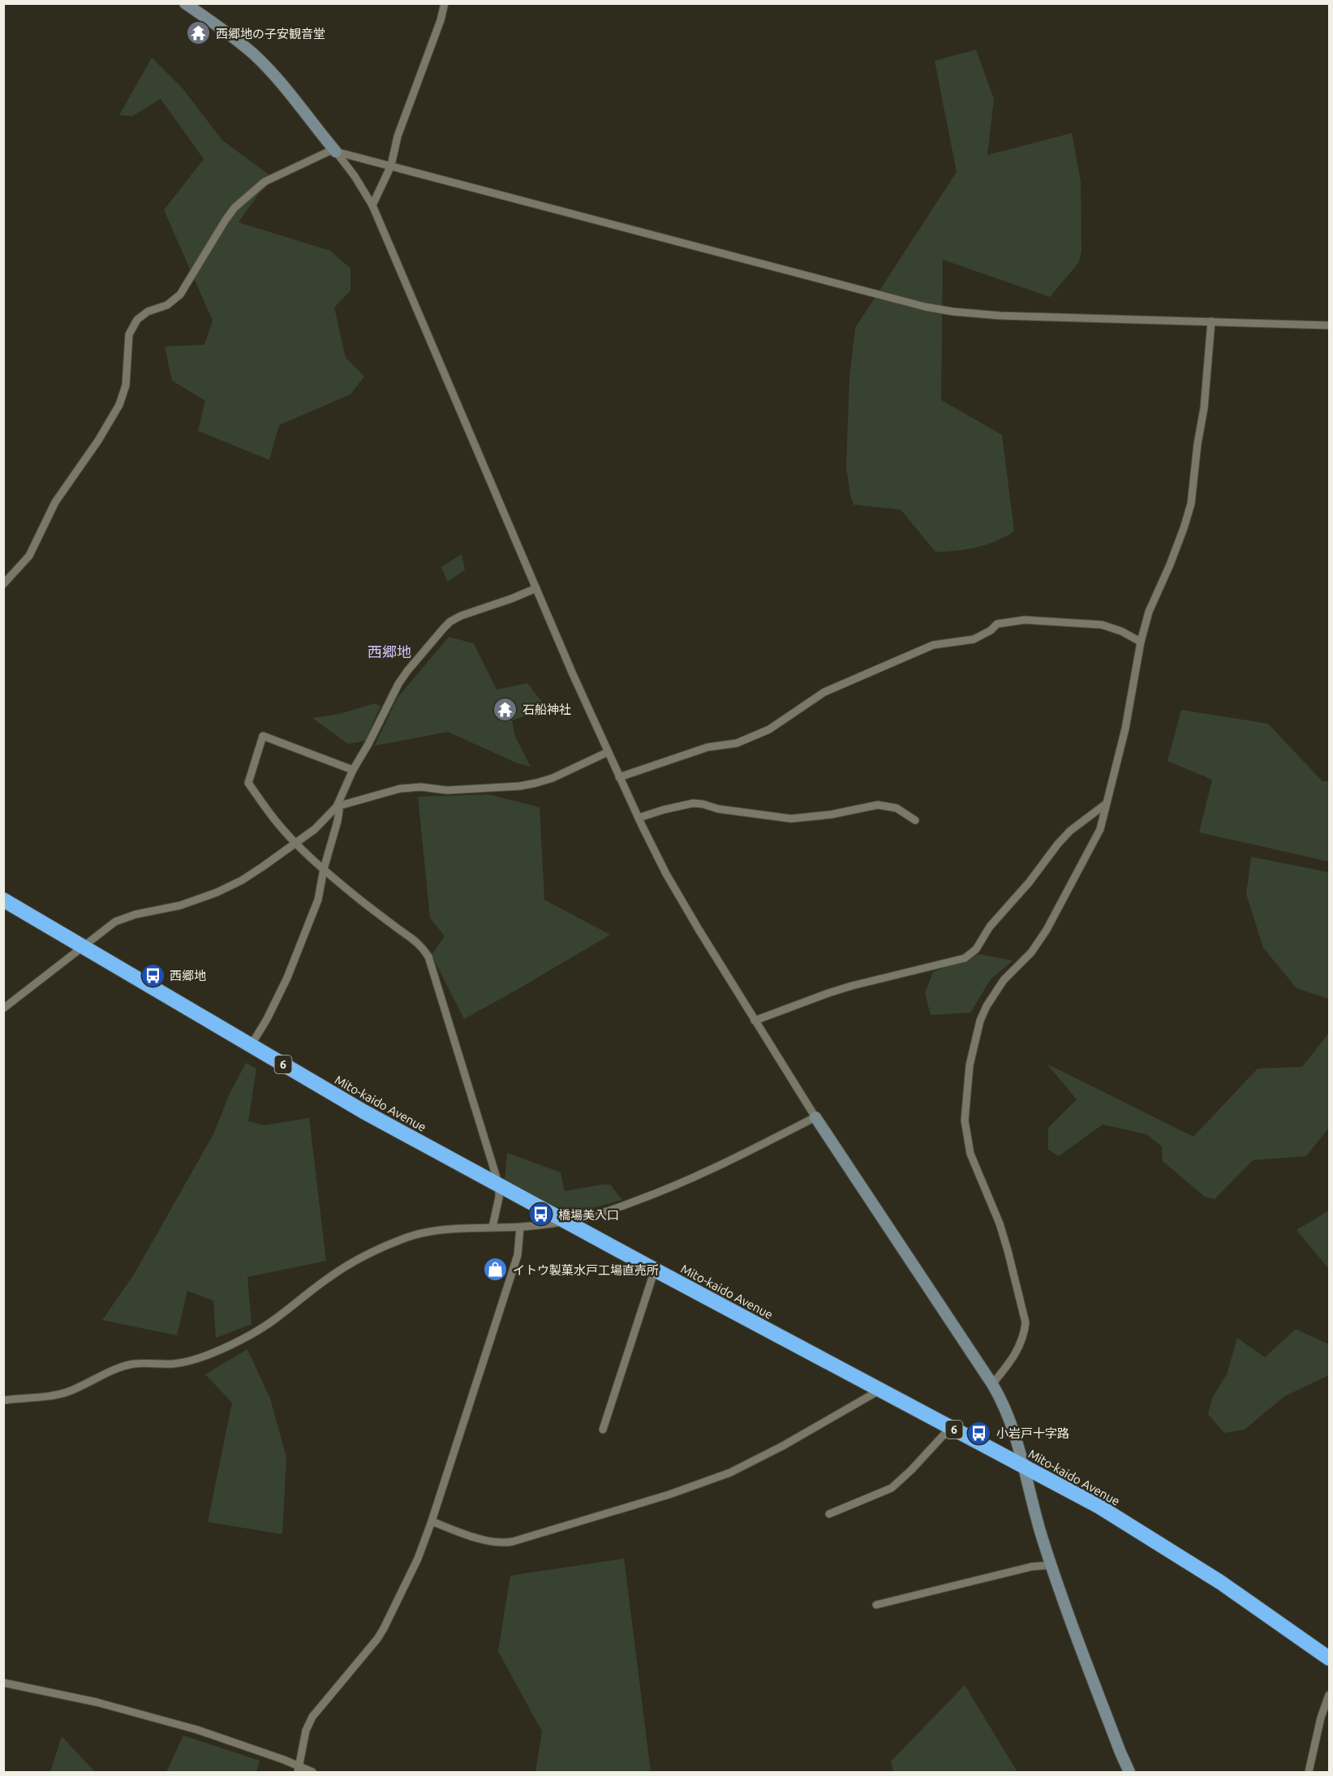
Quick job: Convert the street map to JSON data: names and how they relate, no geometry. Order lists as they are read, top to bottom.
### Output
{
  "streets": {
    "highway": ["6", "Mito-kaido Avenue"]
  },
  "districts": ["西郷地"],
  "places": {
    "temple": ["西郷地の子安観音堂", "石船神社"],
    "bus stop": ["西郷地", "橋場美入口", "小岩戸十字路"],
    "shop": ["イトウ製菓水戸工場直売所"]
  }
}
